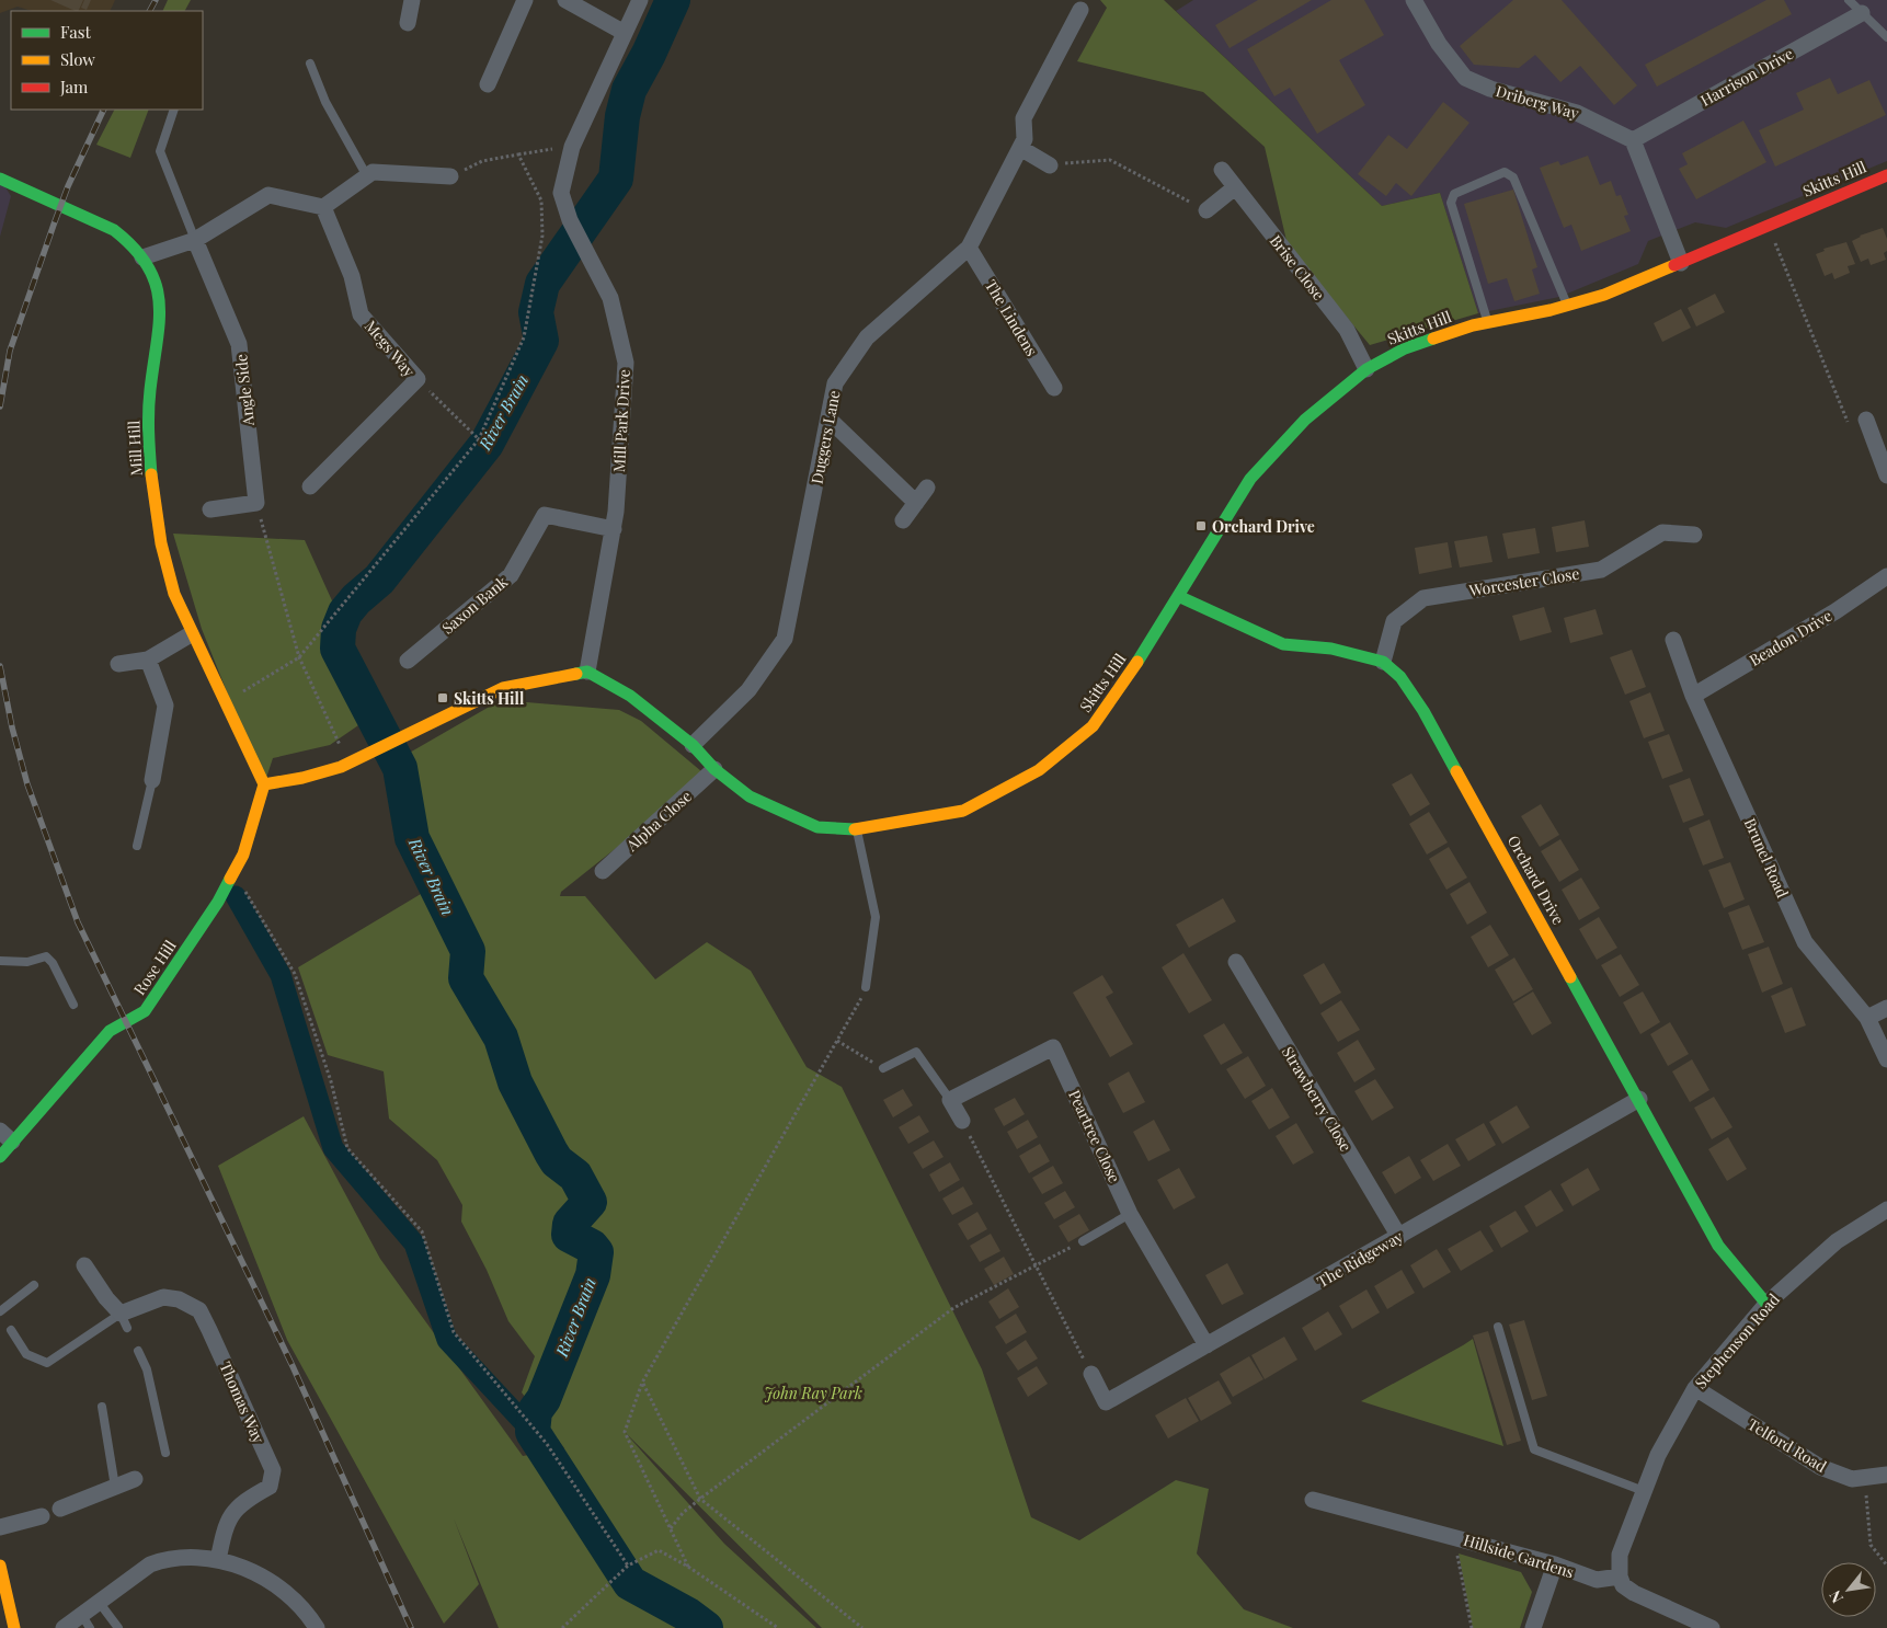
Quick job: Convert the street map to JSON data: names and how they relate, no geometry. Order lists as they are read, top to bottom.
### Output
{
  "streets": {
    "street": [
      "Harrison Drive",
      "Driberg Way",
      "Skitts Hill",
      "Brise Close",
      "The Lindens",
      "Megs Way",
      "Angle Side",
      "Mill Park Drive",
      "Duggers Lane",
      "Mill Hill",
      "Worcester Close",
      "Saxon Bank",
      "Beadon Drive",
      "Alpha Close",
      "Brunel Road",
      "Orchard Drive",
      "Rose Hill",
      "Strawberry Close",
      "Peartree Close",
      "The Ridgeway",
      "Stephenson Road",
      "Thomas Way",
      "Telford Road",
      "Hillside Gardens"
    ]
  },
  "crossings": [
    ["Harrison Drive", "Driberg Way"],
    ["Skitts Hill", "Brise Close"],
    ["Skitts Hill", "Mill Park Drive"],
    ["Skitts Hill", "Duggers Lane"],
    ["Skitts Hill", "Alpha Close"],
    ["Skitts Hill", "Orchard Drive"],
    ["The Lindens", "Duggers Lane"],
    ["Mill Park Drive", "Saxon Bank"],
    ["Mill Hill", "Rose Hill"],
    ["Worcester Close", "Orchard Drive"],
    ["Beadon Drive", "Brunel Road"],
    ["Orchard Drive", "The Ridgeway"],
    ["Orchard Drive", "Stephenson Road"],
    ["Strawberry Close", "The Ridgeway"],
    ["Peartree Close", "The Ridgeway"],
    ["Stephenson Road", "Telford Road"],
    ["Stephenson Road", "Hillside Gardens"]
  ],
  "water": ["River Brain"],
  "parks": ["John Ray Park"],
  "places": {
    "transit": ["Orchard Drive", "Skitts Hill"]
  },
  "legend": ["Fast", "Slow", "Jam"],
  "north": "bottom left"
}
